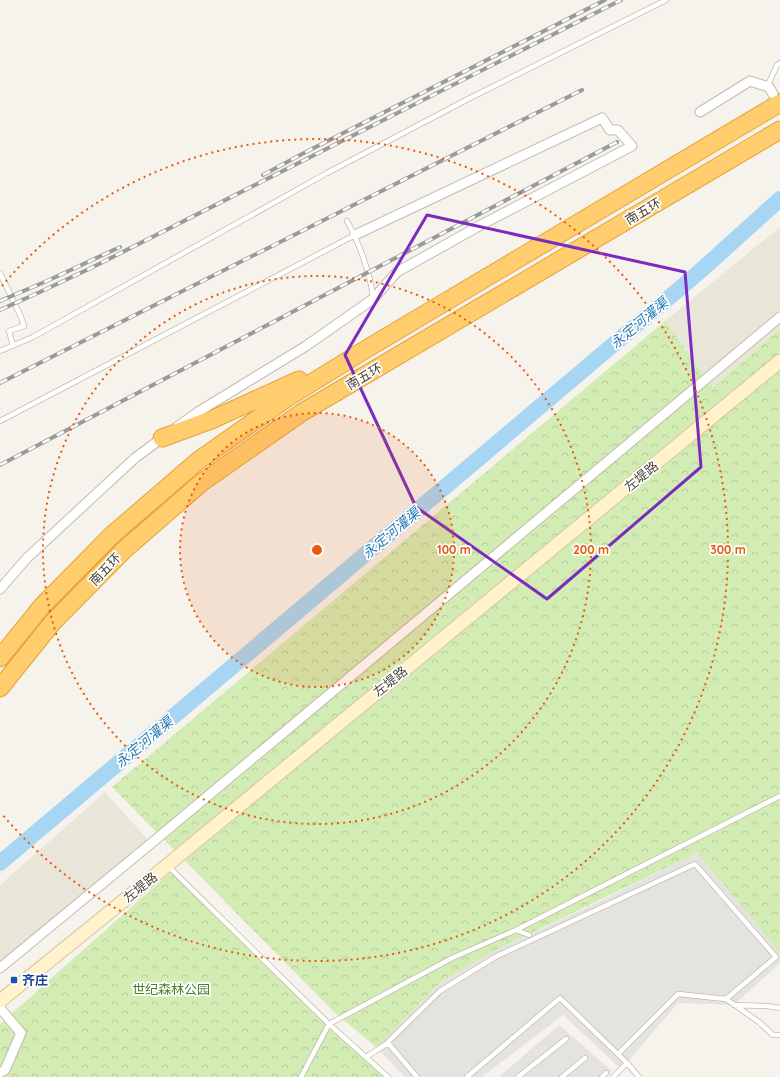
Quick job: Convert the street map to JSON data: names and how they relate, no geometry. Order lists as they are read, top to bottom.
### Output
{
  "streets": {
    "highway": ["南五环"],
    "main road": ["左堤路"]
  },
  "water": ["永定河灌渠"],
  "parks": ["世纪森林公园"],
  "places": {
    "transit": ["齐庄"]
  },
  "rings": ["100 m", "200 m", "300 m"]
}
